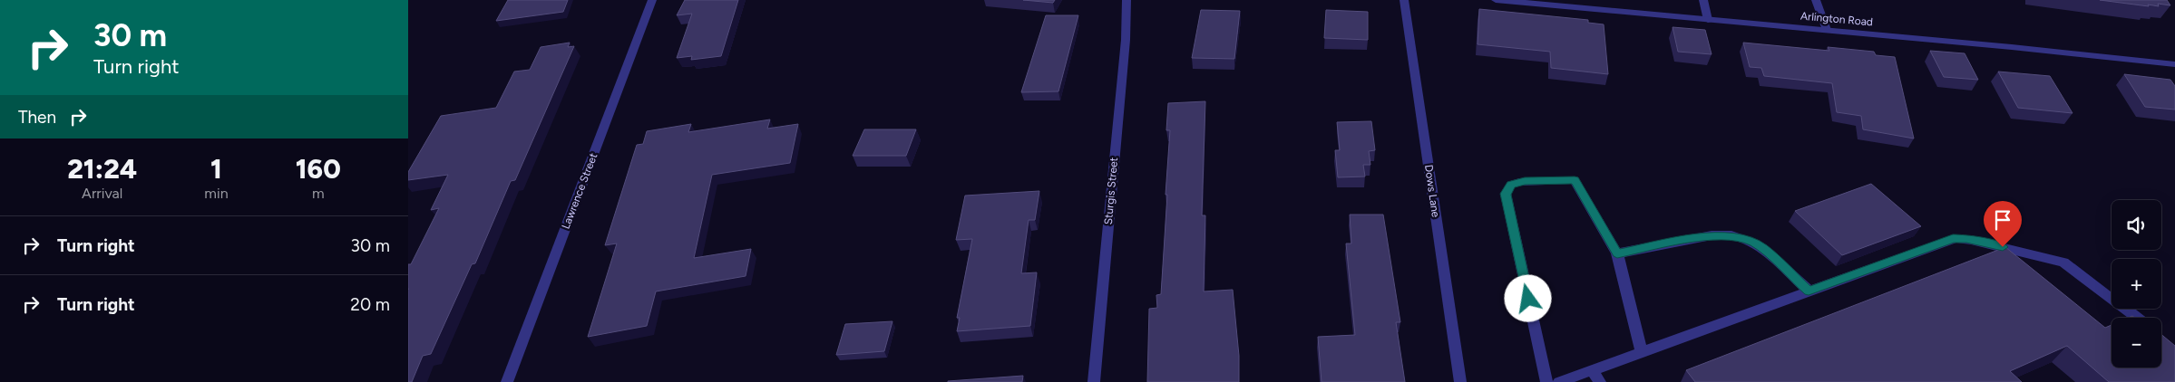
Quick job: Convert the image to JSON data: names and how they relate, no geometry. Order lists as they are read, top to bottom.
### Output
{
  "streets": {
    "street": [
      "Arlington Road",
      "Lawrence Street",
      "Sturgis Street",
      "Dows Lane"
    ]
  },
  "page": {
    "turn": ["30 m", "Turn right"],
    "then": "Then",
    "eta": [
      "21:24",
      "Arrival",
      "1",
      "min",
      "160",
      "m"
    ],
    "map_buttons": ["+", "−"],
    "list": [
      {
        "name": "Turn right",
        "value": "30 m"
      },
      {
        "name": "Turn right",
        "value": "20 m"
      }
    ]
  }
}
